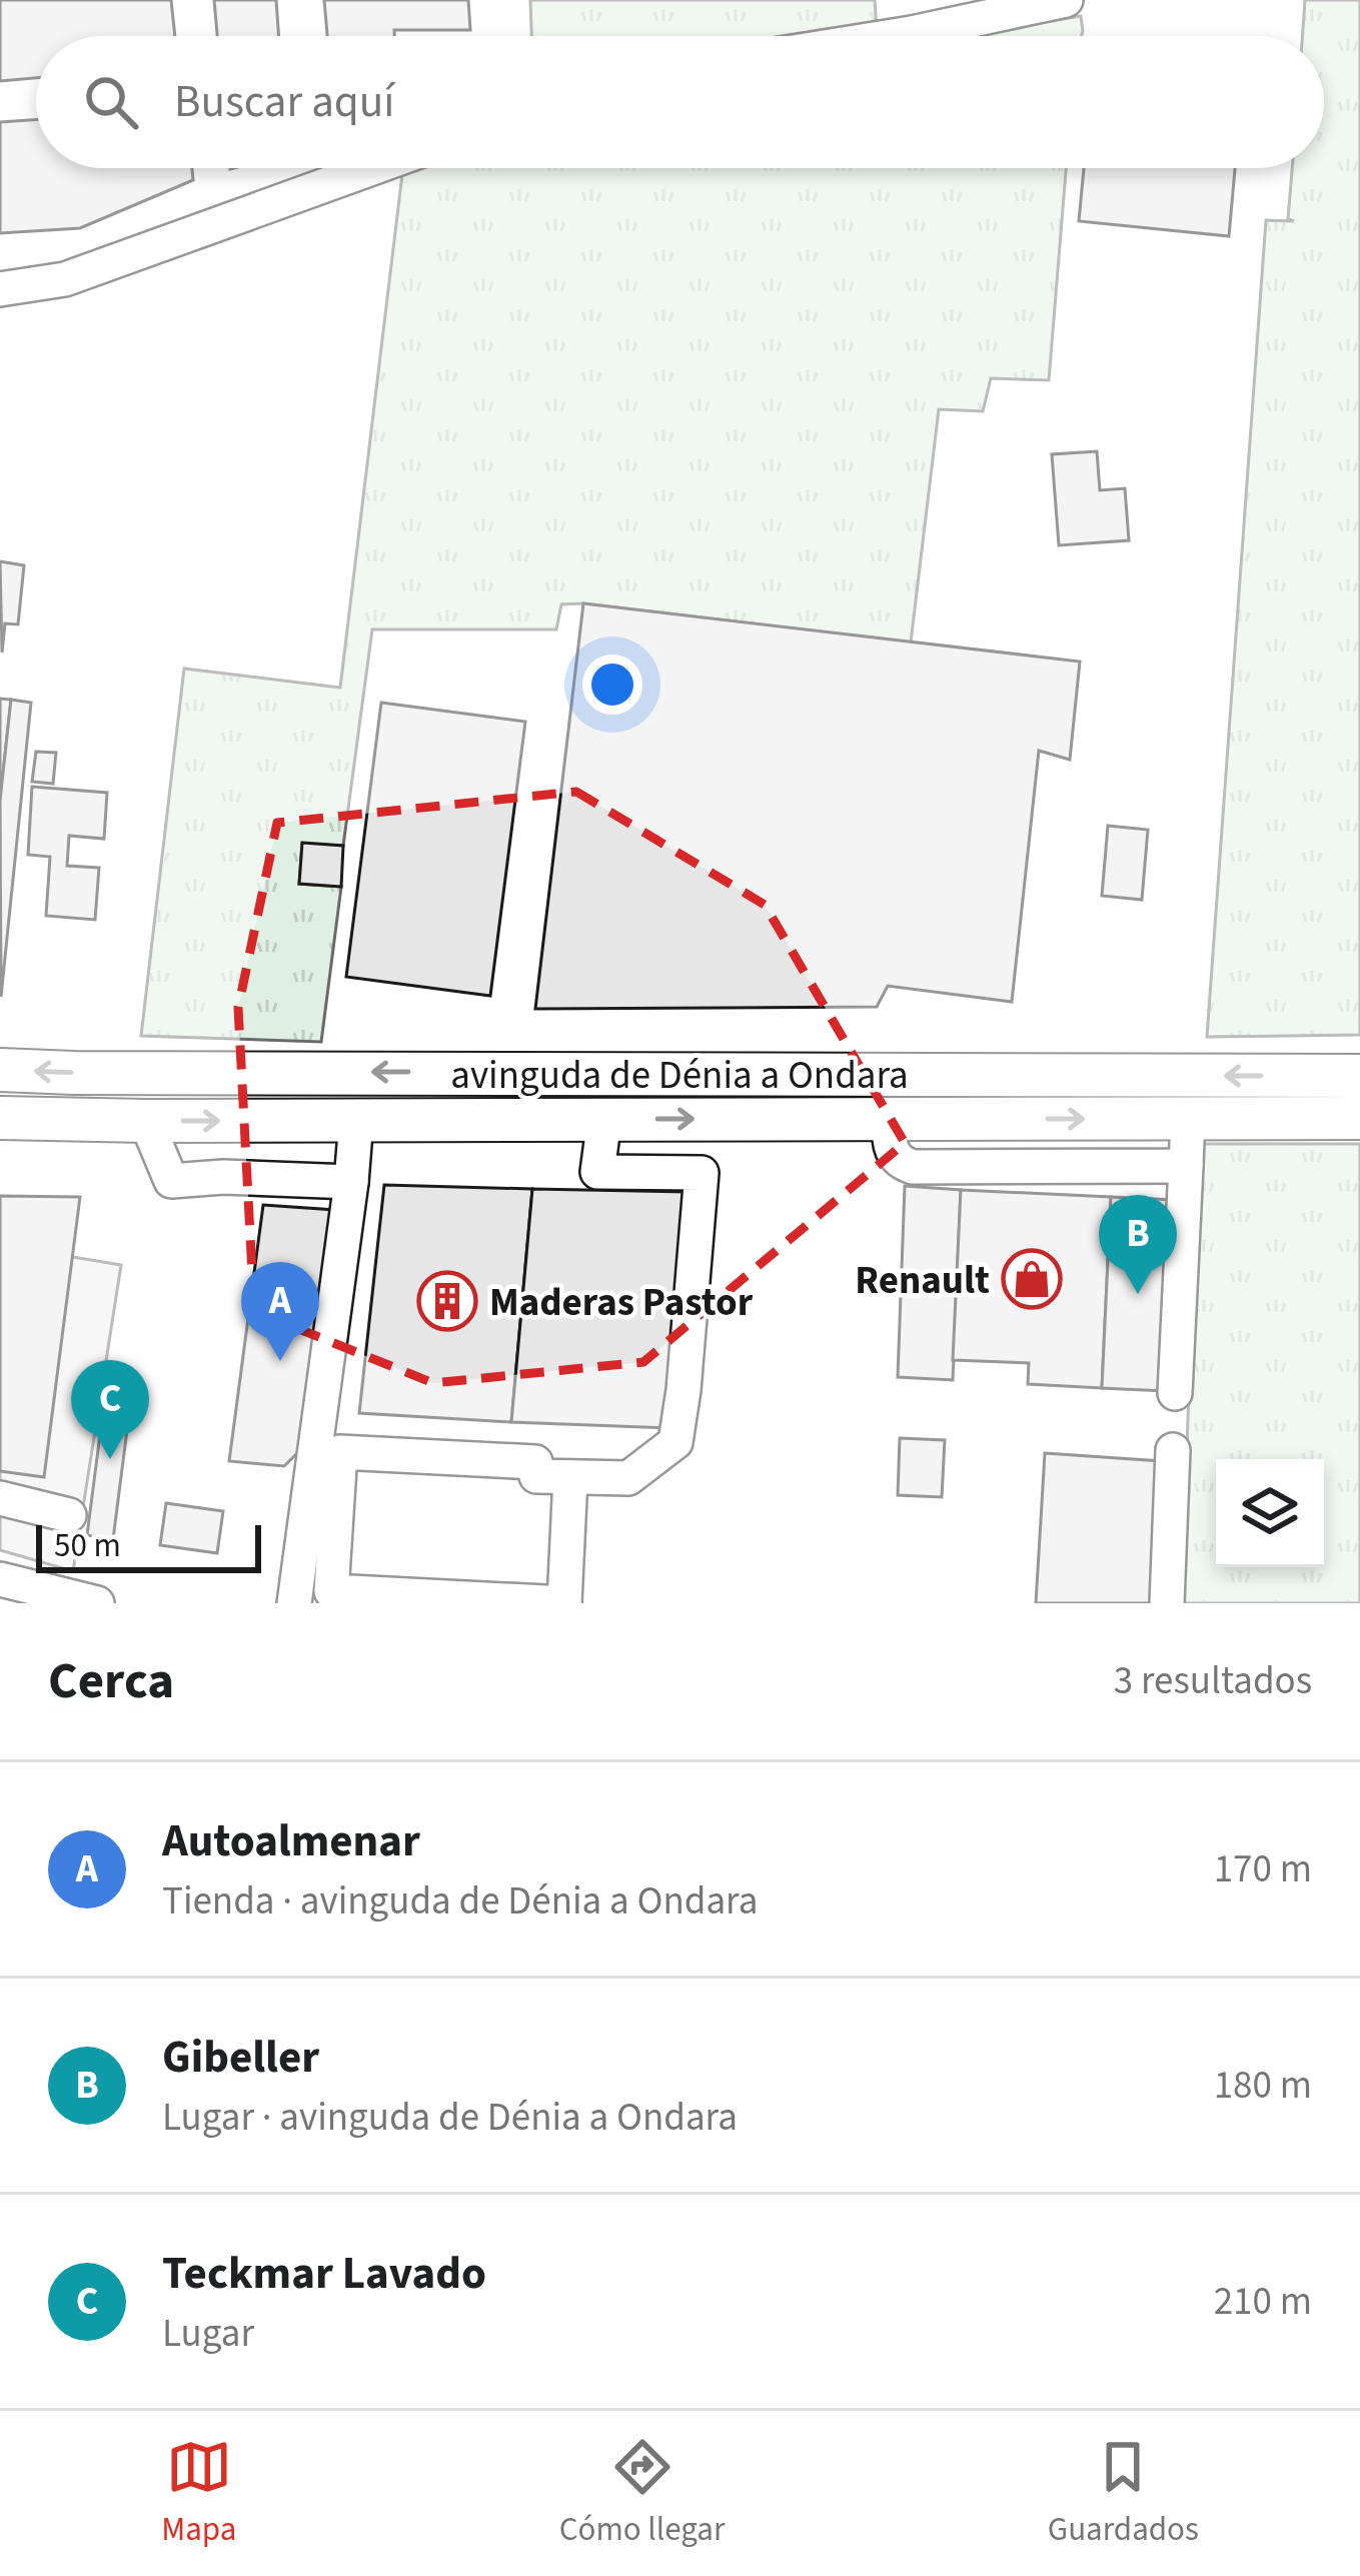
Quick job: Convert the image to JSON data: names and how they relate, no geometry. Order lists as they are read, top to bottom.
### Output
{
  "streets": {
    "main road": ["avinguda de Dénia a Ondara"]
  },
  "places": {
    "shop": ["Renault"],
    "building": ["Maderas Pastor"]
  },
  "scale_bar": "50 m",
  "page": {
    "search": "Buscar aquí",
    "pins": ["B", "A", "C"],
    "scale": "50 m",
    "heading": ["Cerca", "3 resultados"],
    "list": [
      {
        "mark": "A",
        "name": "Autoalmenar",
        "note": "Tienda · avinguda de Dénia a Ondara",
        "value": "170 m"
      },
      {
        "mark": "B",
        "name": "Gibeller",
        "note": "Lugar · avinguda de Dénia a Ondara",
        "value": "180 m"
      },
      {
        "mark": "C",
        "name": "Teckmar Lavado",
        "note": "Lugar",
        "value": "210 m"
      }
    ],
    "nav": ["Mapa", "Cómo llegar", "Guardados"]
  }
}
